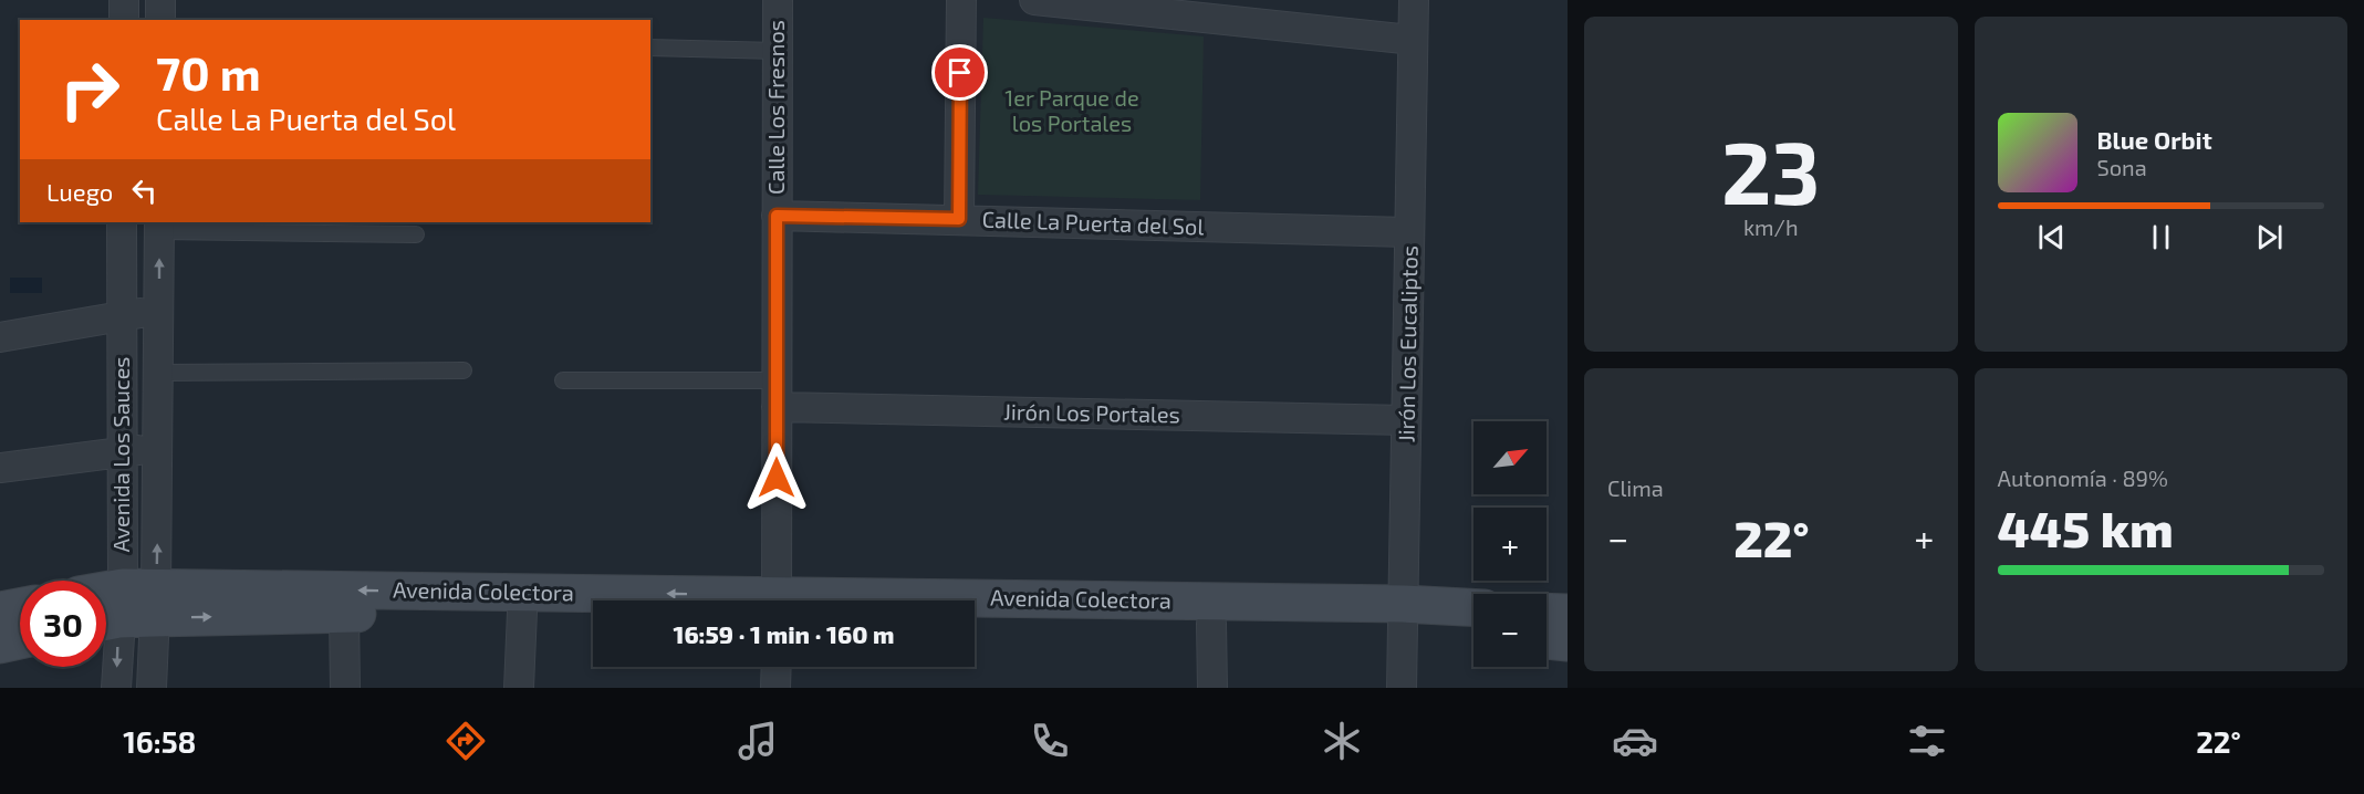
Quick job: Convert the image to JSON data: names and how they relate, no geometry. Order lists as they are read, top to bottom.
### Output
{
  "streets": {
    "street": [
      "Calle Los Fresnos",
      "Calle La Puerta del Sol",
      "Jirón Los Eucaliptos",
      "Jirón Los Portales",
      "Avenida Los Sauces",
      "Avenida Colectora"
    ]
  },
  "crossings": [
    ["Calle Los Fresnos", "Calle La Puerta del Sol"],
    ["Calle Los Fresnos", "Jirón Los Portales"],
    ["Calle La Puerta del Sol", "Jirón Los Eucaliptos"],
    ["Jirón Los Eucaliptos", "Jirón Los Portales"],
    ["Jirón Los Eucaliptos", "Avenida Colectora"],
    ["Avenida Los Sauces", "Avenida Colectora"]
  ],
  "parks": ["1er Parque de los Portales"],
  "north": "top right",
  "page": {
    "tile": [
      ["23", "km/h"],
      "Clima",
      ["Autonomía · 89%", "445 km"]
    ],
    "turn": ["70 m", "Calle La Puerta del Sol"],
    "song": ["Blue Orbit", "Sona"],
    "then": "Luego",
    "map_buttons": ["+", "−"],
    "heat": ["−", "22°", "+"],
    "limit": "30",
    "trip": "16:59 · 1 min · 160 m",
    "tabs": ["16:58", "22°"]
  }
}
